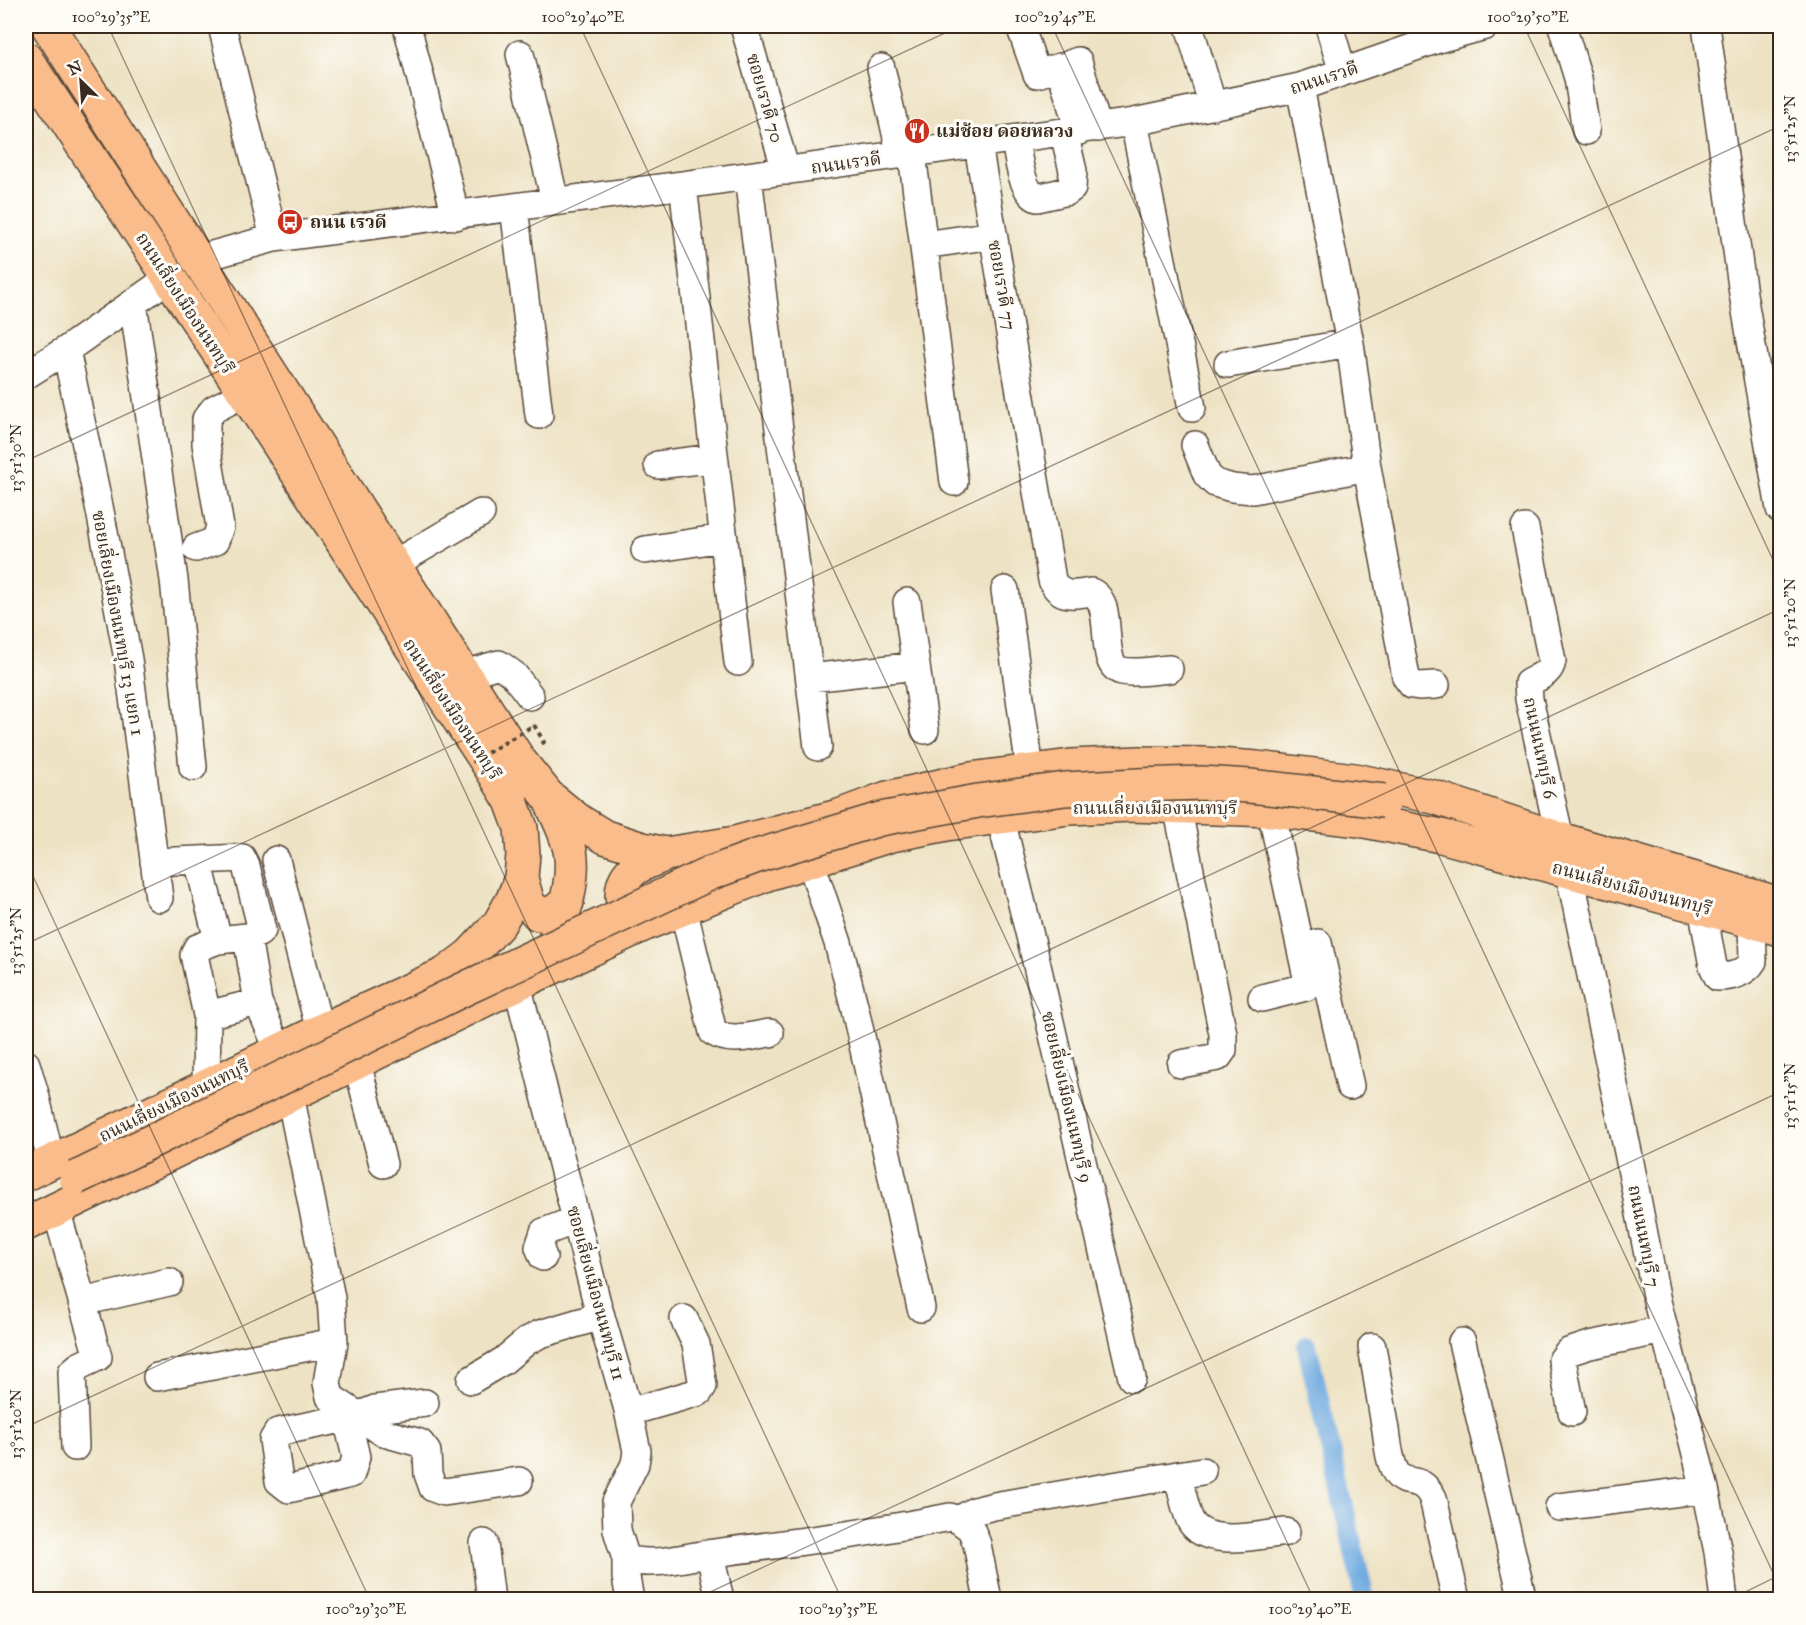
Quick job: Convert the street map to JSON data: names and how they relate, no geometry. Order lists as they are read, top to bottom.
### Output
{
  "streets": {
    "main road": ["ถนนเลี่ยงเมืองนนทบุรี"],
    "street": [
      "ถนนเรวดี",
      "ซอยเรวดี 70",
      "ซอยเรวดี 77",
      "ซอยเลี่ยงเมืองนนทบุรี 13 แยก 1",
      "ถนนนนทบุรี 6",
      "ซอยเลี่ยงเมืองนนทบุรี 9",
      "ถนนนนทบุรี 7",
      "ซอยเลี่ยงเมืองนนทบุรี 11"
    ]
  },
  "crossings": [
    ["ถนนเรวดี", "ซอยเรวดี 70"],
    ["ถนนเรวดี", "ซอยเรวดี 77"],
    ["ถนนเรวดี", "ถนนเลี่ยงเมืองนนทบุรี"],
    ["ถนนเลี่ยงเมืองนนทบุรี", "ถนนนนทบุรี 6"],
    ["ถนนเลี่ยงเมืองนนทบุรี", "ซอยเลี่ยงเมืองนนทบุรี 9"],
    ["ถนนเลี่ยงเมืองนนทบุรี", "ถนนนนทบุรี 7"],
    ["ถนนเลี่ยงเมืองนนทบุรี", "ซอยเลี่ยงเมืองนนทบุรี 11"]
  ],
  "places": {
    "restaurant": ["แม่ช้อย ดอยหลวง"],
    "bus stop": ["ถนน เรวดี"]
  },
  "north": "top left",
  "coordinates": [
    "100°29'35\"E",
    "100°29'40\"E",
    "100°29'45\"E",
    "100°29'50\"E",
    "13°51'25\"N",
    "13°51'30\"N",
    "13°51'20\"N",
    "13°51'15\"N",
    "100°29'30\"E"
  ]
}
